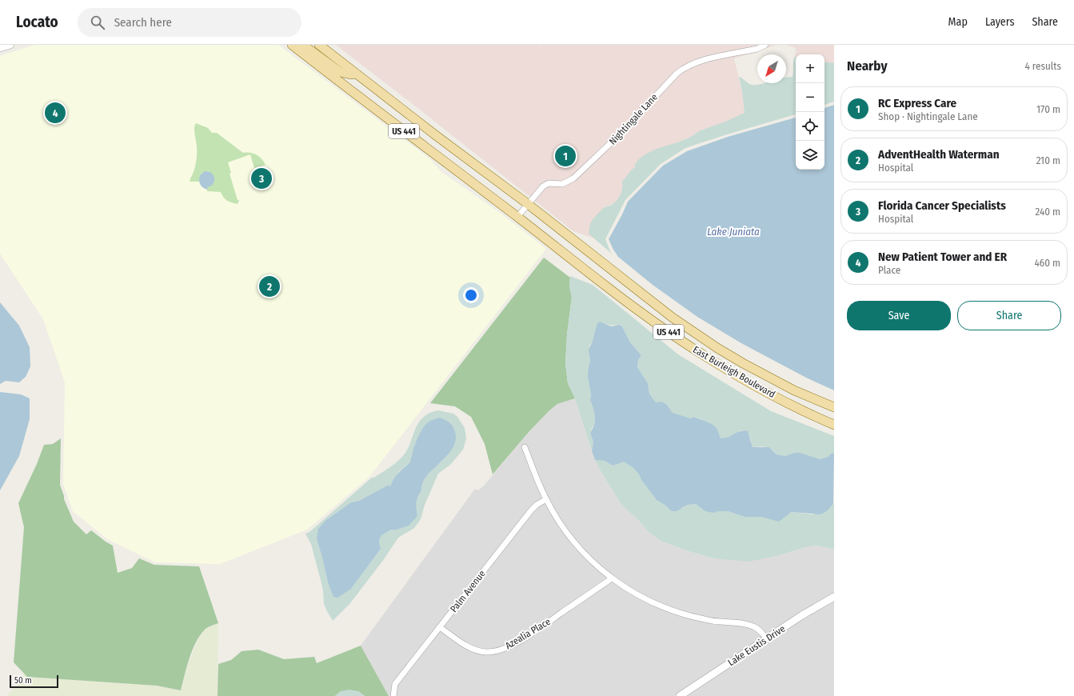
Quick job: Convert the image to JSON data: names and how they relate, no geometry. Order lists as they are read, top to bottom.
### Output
{
  "streets": {
    "main road": ["US 441", "East Burleigh Boulevard"],
    "street": [
      "Nightingale Lane",
      "Palm Avenue",
      "Azealia Place",
      "Lake Eustis Drive"
    ]
  },
  "crossings": [
    ["Nightingale Lane", "US 441"],
    ["Nightingale Lane", "East Burleigh Boulevard"],
    ["US 441", "East Burleigh Boulevard"],
    ["Palm Avenue", "Azealia Place"]
  ],
  "water": ["Lake Juniata"],
  "scale_bar": "50 m",
  "north": "bottom left",
  "page": {
    "header": "Locato",
    "search": "Search here",
    "nav": ["Map", "Layers", "Share"],
    "heading": ["Nearby", "4 results"],
    "map_buttons": ["+", "−"],
    "list": [
      {
        "mark": "1",
        "name": "RC Express Care",
        "note": "Shop · Nightingale Lane",
        "value": "170 m"
      },
      {
        "mark": "2",
        "name": "AdventHealth Waterman",
        "note": "Hospital",
        "value": "210 m"
      },
      {
        "mark": "3",
        "name": "Florida Cancer Specialists",
        "note": "Hospital",
        "value": "240 m"
      },
      {
        "mark": "4",
        "name": "New Patient Tower and ER",
        "note": "Place",
        "value": "460 m"
      }
    ],
    "pins": [
      "4",
      "1",
      "3",
      "2"
    ],
    "buttons": ["Save", "Share"],
    "scale": "50 m"
  }
}
